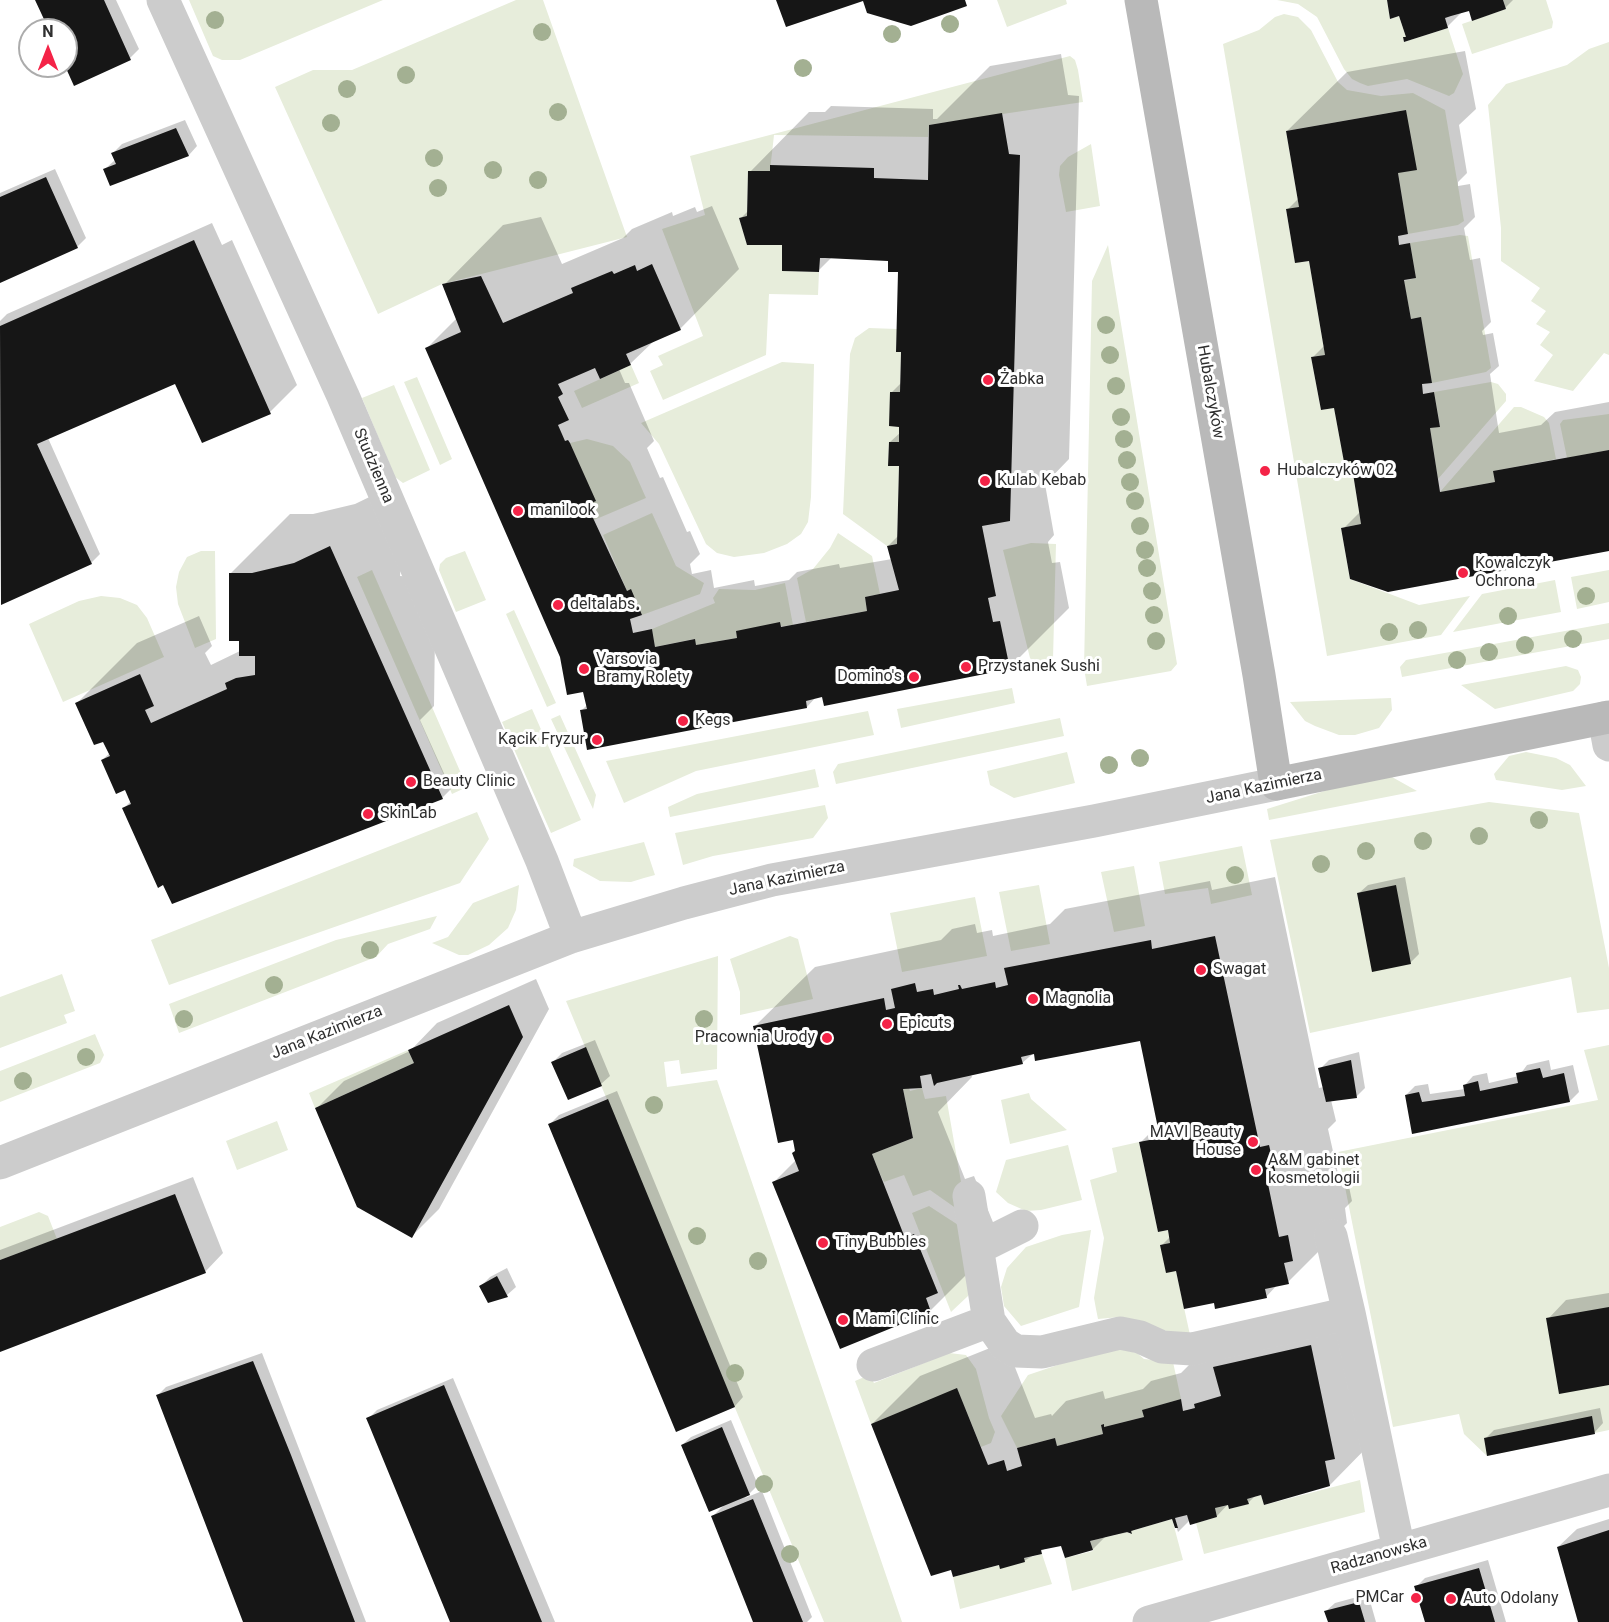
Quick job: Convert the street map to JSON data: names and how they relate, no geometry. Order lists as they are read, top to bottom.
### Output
{
  "streets": {
    "street": [
      "Hubalczyków",
      "Studzienna",
      "Jana Kazimierza",
      "Radzanowska"
    ]
  },
  "crossings": [
    ["Hubalczyków", "Jana Kazimierza"],
    ["Studzienna", "Jana Kazimierza"]
  ],
  "places": [
    "Żabka",
    "Hubalczyków 02",
    "Kulab Kebab",
    "manilook",
    "Kowalczyk Ochrona",
    "deltalabs.",
    "Przystanek Sushi",
    "Varsovia Bramy Rolety",
    "Domino's",
    "Kegs",
    "Kącik Fryzur",
    "Beauty Clinic",
    "SkinLab",
    "Swagat",
    "Magnolia",
    "Epicuts",
    "Pracownia Urody",
    "MAVI Beauty House",
    "A&M gabinet kosmetologii",
    "Tiny Bubbles",
    "Mami Clinic",
    "PMCar",
    "Auto Odolany"
  ],
  "north": "top"
}
